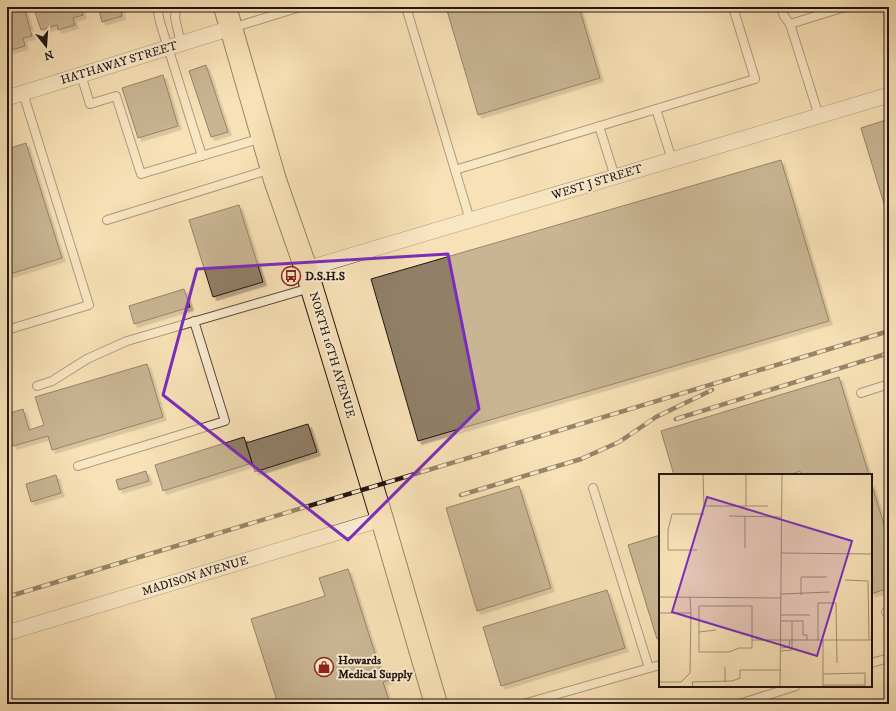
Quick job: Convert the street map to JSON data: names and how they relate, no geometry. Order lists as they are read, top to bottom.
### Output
{
  "streets": {
    "main road": ["NORTH 16TH AVENUE"],
    "street": ["HATHAWAY STREET", "WEST J STREET", "MADISON AVENUE"]
  },
  "crossings": [
    ["HATHAWAY STREET", "NORTH 16TH AVENUE"],
    ["WEST J STREET", "NORTH 16TH AVENUE"],
    ["NORTH 16TH AVENUE", "MADISON AVENUE"]
  ],
  "places": {
    "bus stop": ["D.S.H.S"],
    "shop": ["Howards Medical Supply"]
  },
  "north": "bottom"
}
